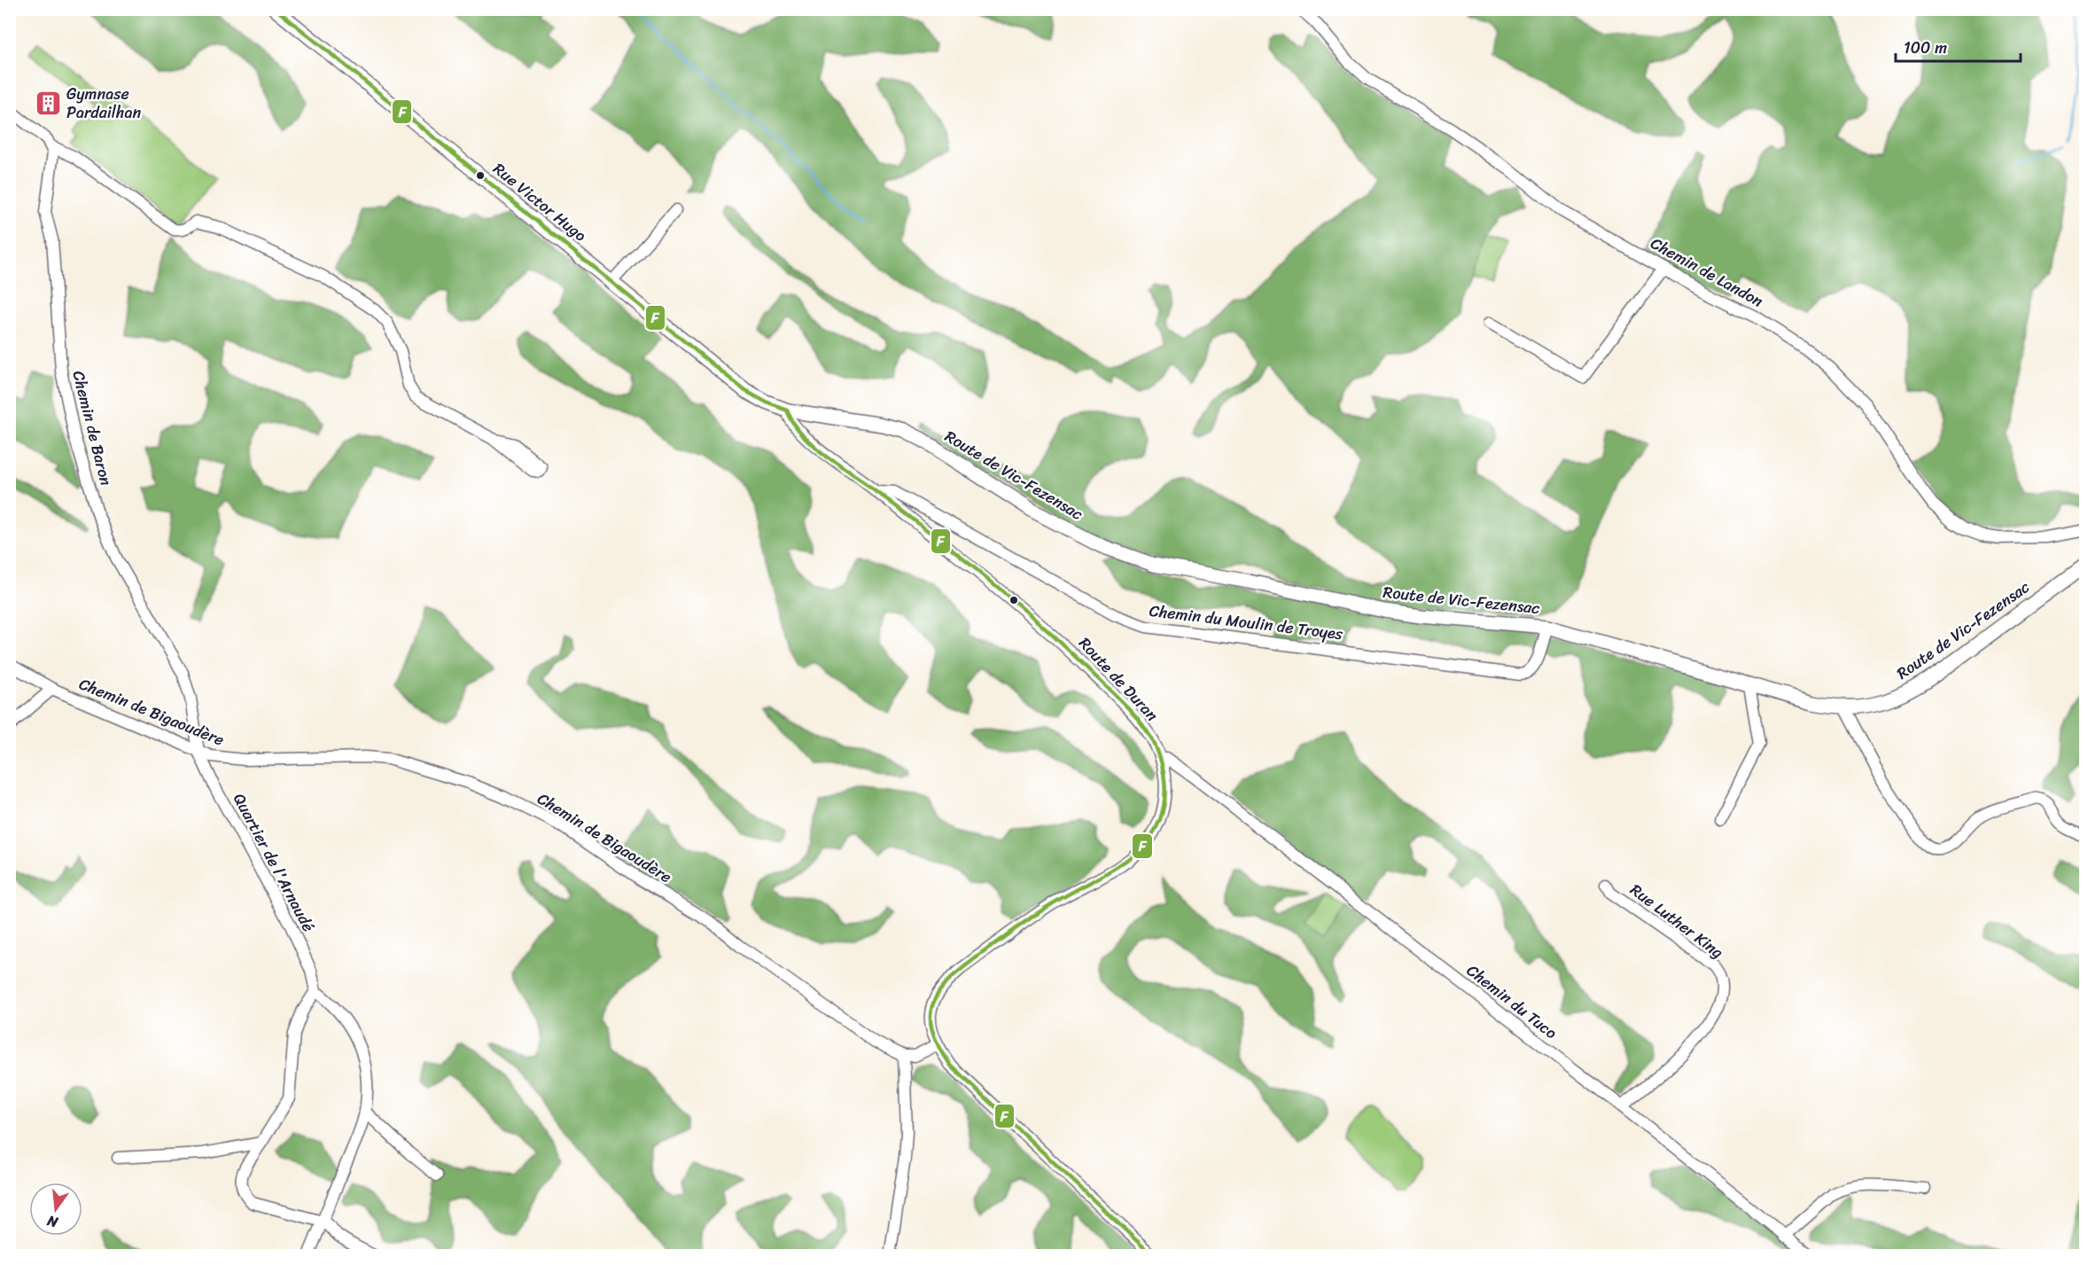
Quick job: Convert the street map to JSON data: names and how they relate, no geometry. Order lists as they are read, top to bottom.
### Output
{
  "streets": {
    "main road": ["Rue Victor Hugo", "Route de Vic-Fezensac"],
    "street": [
      "Chemin de Landon",
      "Chemin de Baron",
      "Chemin du Moulin de Troyes",
      "Route de Duran",
      "Chemin de Bigaoudère",
      "Quartier de l'Arnaudé",
      "Rue Luther King",
      "Chemin du Tuco"
    ]
  },
  "crossings": [
    ["Rue Victor Hugo", "Route de Vic-Fezensac"],
    ["Rue Victor Hugo", "Route de Duran"],
    ["Chemin de Baron", "Chemin de Bigaoudère"],
    ["Chemin de Baron", "Quartier de l'Arnaudé"],
    ["Route de Vic-Fezensac", "Chemin du Moulin de Troyes"],
    ["Route de Vic-Fezensac", "Route de Duran"],
    ["Chemin du Moulin de Troyes", "Route de Duran"],
    ["Route de Duran", "Chemin du Tuco"],
    ["Chemin de Bigaoudère", "Quartier de l'Arnaudé"],
    ["Rue Luther King", "Chemin du Tuco"]
  ],
  "places": {
    "building": ["Gymnase Pardailhan"]
  },
  "lines": ["transit line F"],
  "scale_bar": "100 m",
  "north": "bottom"
}
